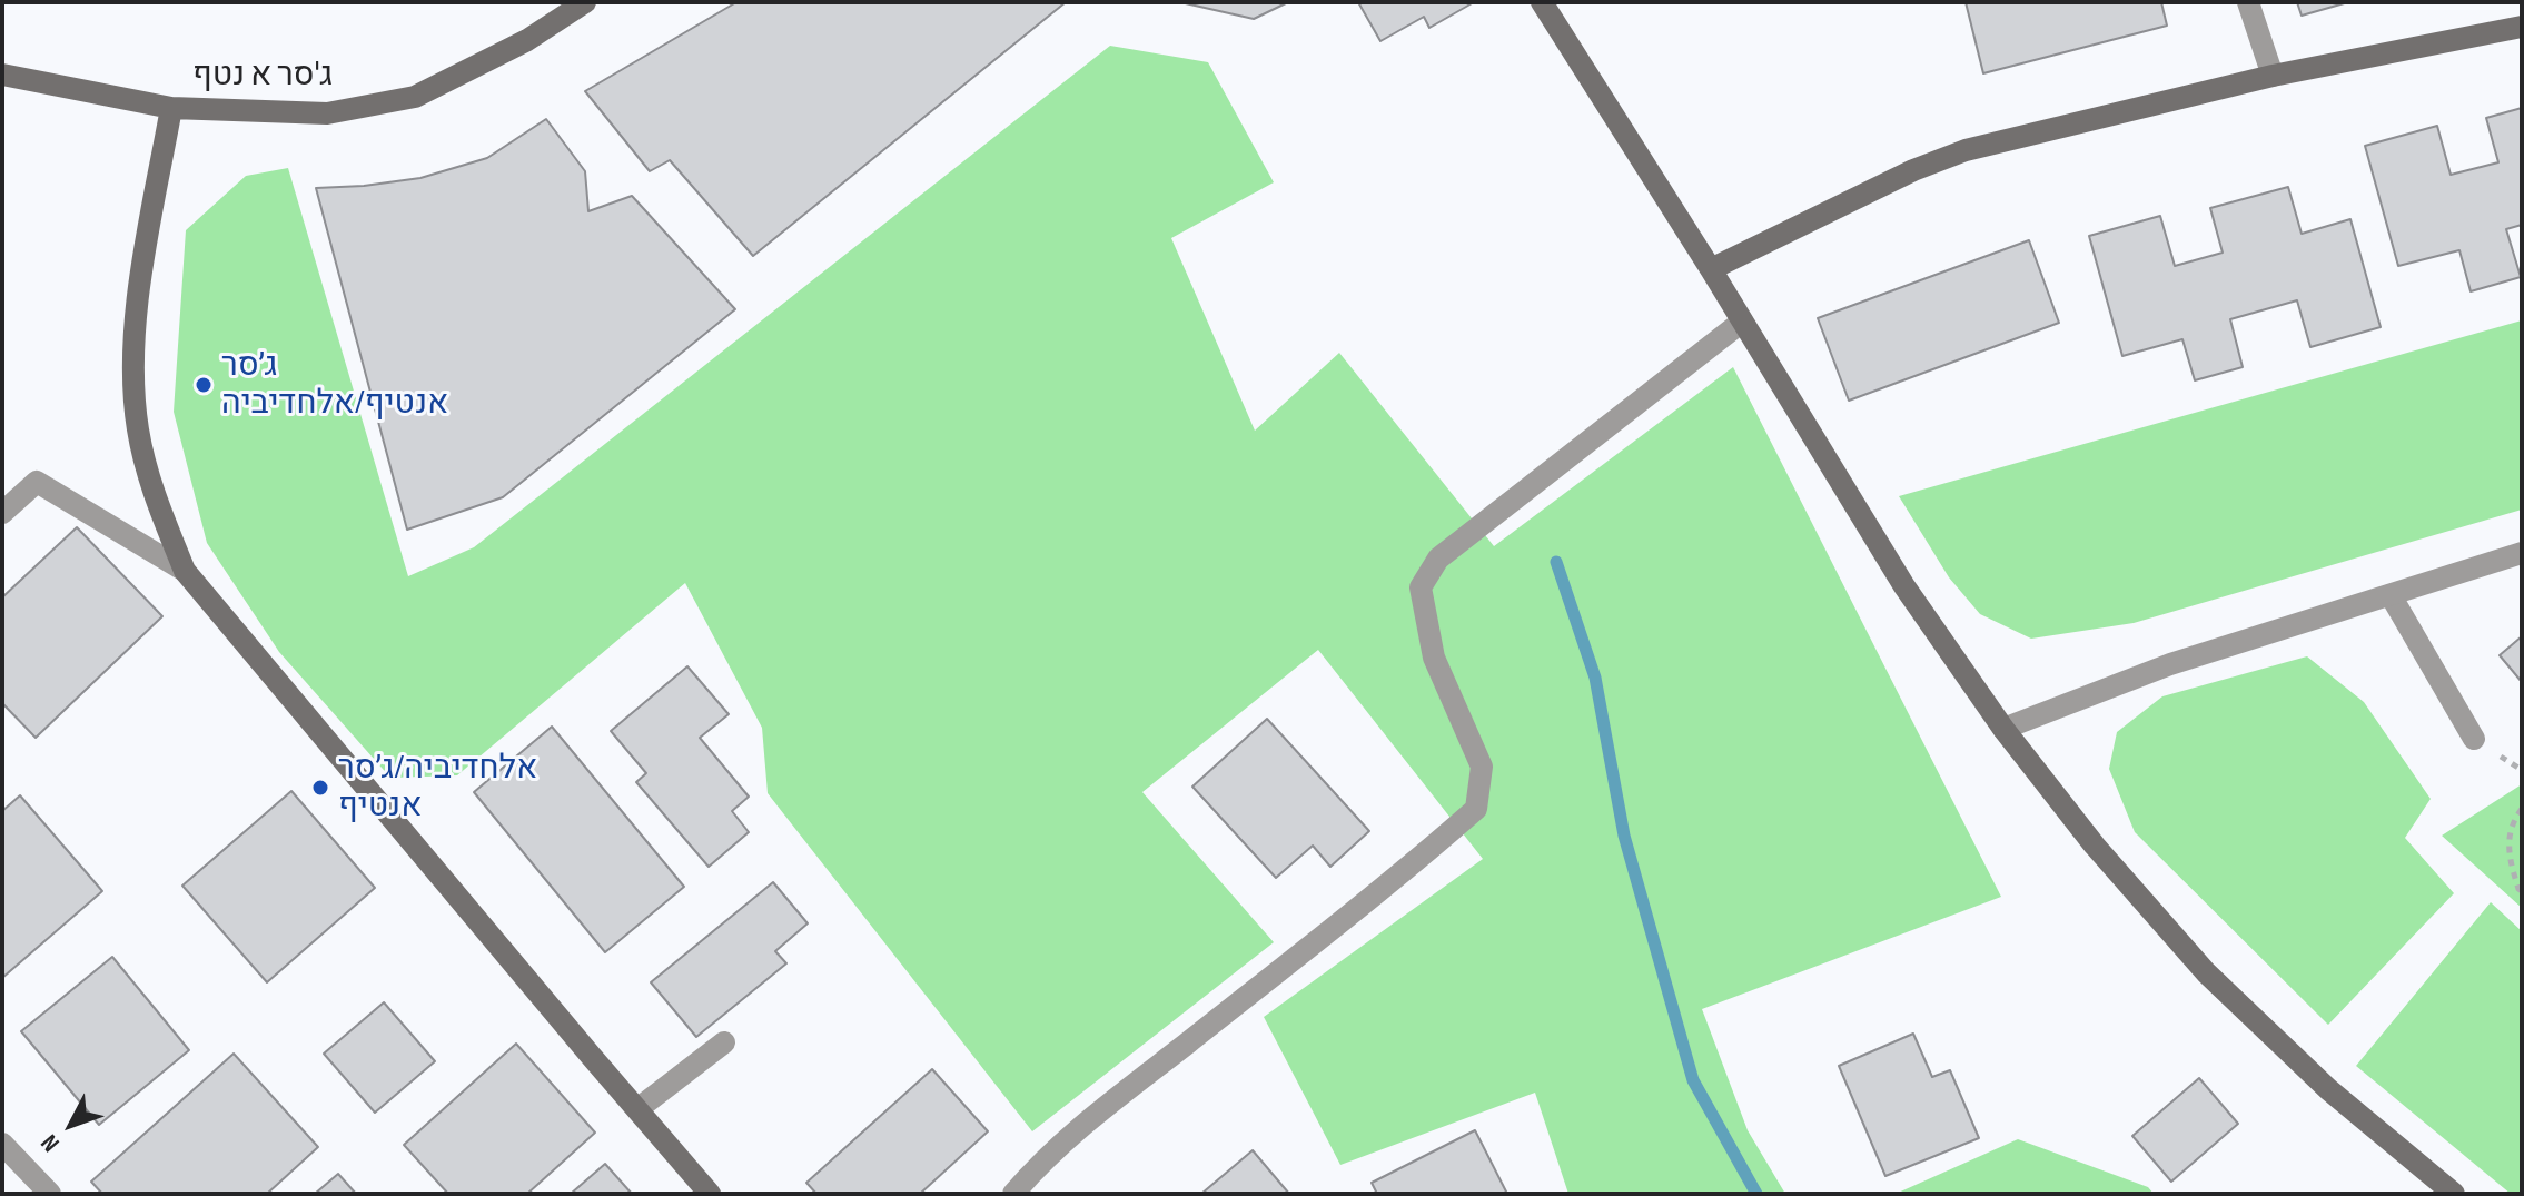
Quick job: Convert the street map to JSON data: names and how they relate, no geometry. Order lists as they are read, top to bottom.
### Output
{
  "streets": {
    "street": ["ג'סר א נטף"]
  },
  "places": ["ג׳סר אנטיף/אלחדיביה", "אלחדיביה/ג׳סר אנטיף"],
  "north": "bottom left"
}
